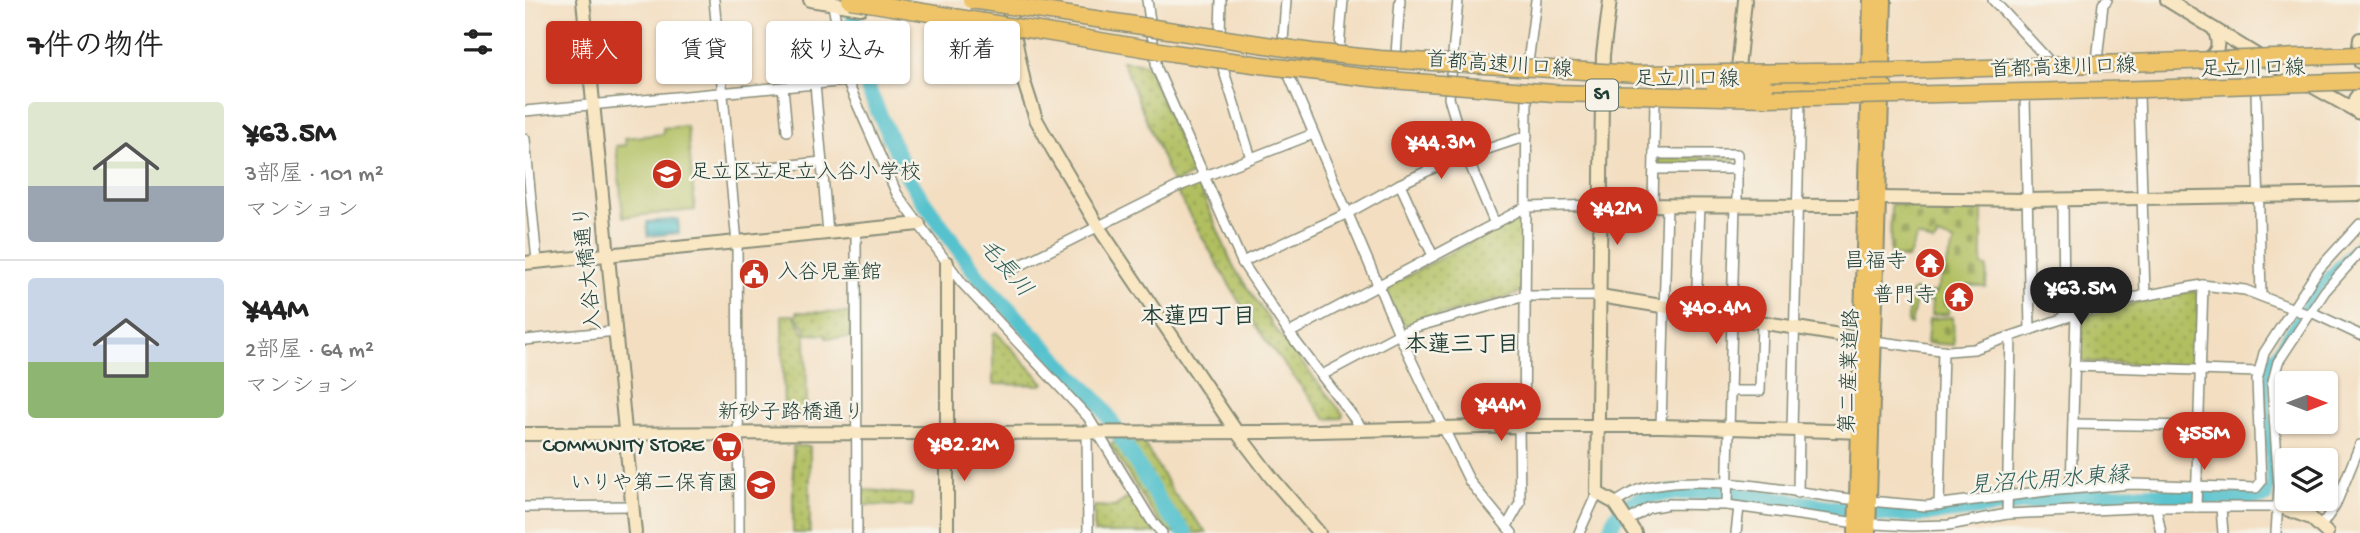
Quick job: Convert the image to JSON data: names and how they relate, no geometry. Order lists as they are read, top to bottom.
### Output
{
  "streets": {
    "highway": ["首都高速川口線", "S1"],
    "main road": ["第二産業道路"],
    "street": ["足立川口線", "入谷大橋通り", "新砂子路橋通り"]
  },
  "crossings": [
    ["首都高速川口線", "足立川口線"],
    ["足立川口線", "第二産業道路"],
    ["入谷大橋通り", "新砂子路橋通り"],
    ["第二産業道路", "新砂子路橋通り"]
  ],
  "districts": ["本蓮四丁目", "本蓮三丁目"],
  "water": ["毛長川", "見沼代用水東縁"],
  "places": {
    "school or university": ["足立区立足立入谷小学校", "いりや第二保育園"],
    "temple": ["昌福寺", "普門寺"],
    "public building": ["入谷児童館"],
    "supermarket": ["COMMUNITY STORE"]
  },
  "north": "right",
  "page": {
    "heading": "7件の物件",
    "chip": [
      "購入",
      "賃貸",
      "絞り込み",
      "新着"
    ],
    "list": [
      {
        "name": "¥63.5M",
        "note": "3部屋 · 101 m² · マンション"
      },
      {
        "name": "¥44M",
        "note": "2部屋 · 64 m² · マンション"
      }
    ],
    "price": [
      "¥44.3M",
      "¥42M",
      "¥63.5M",
      "¥40.4M",
      "¥44M",
      "¥55M",
      "¥82.2M"
    ]
  }
}
